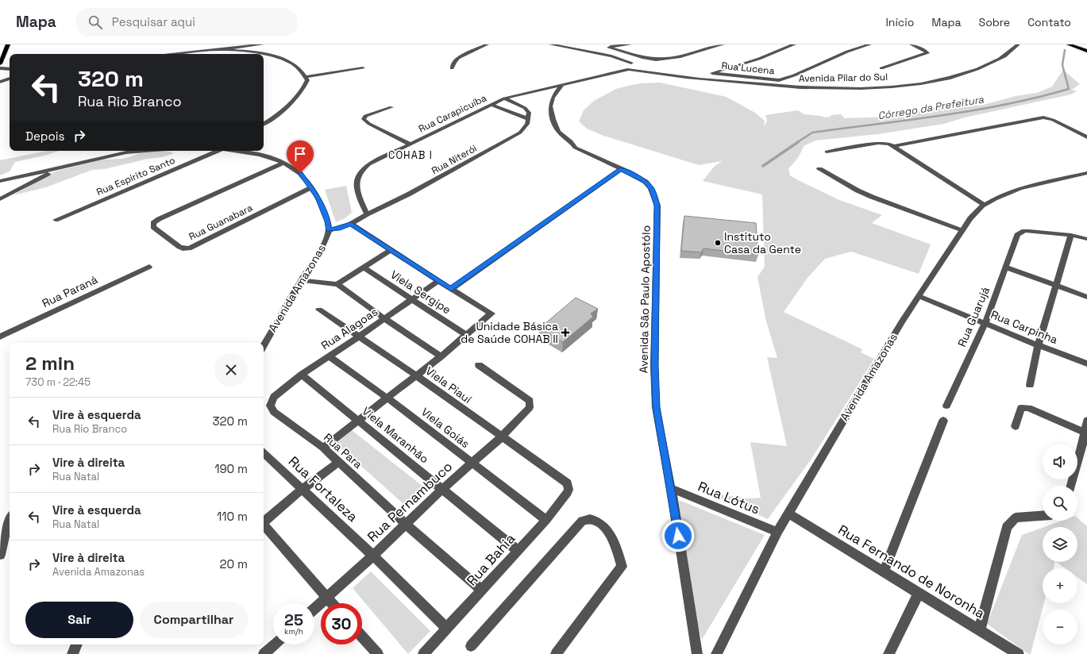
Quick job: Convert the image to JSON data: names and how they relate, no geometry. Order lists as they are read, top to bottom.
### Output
{
  "streets": {
    "street": [
      "Rua Lucena",
      "Avenida Pilar do Sul",
      "Rua Carapicuíba",
      "Rua Niterói",
      "Rua Espírito Santo",
      "Rua Guanabara",
      "Avenida Amazonas",
      "Rua Paraná",
      "Viela Sergipe",
      "Avenida São Paulo Apostólo",
      "Rua Guarujá",
      "Rua Carpinha",
      "Rua Alagoas",
      "Viela Piauí",
      "Viela Goiás",
      "Viela Maranhão",
      "Rua Para",
      "Rua Fortaleza",
      "Rua Lótus",
      "Rua Pernambuco",
      "Rua Bahia",
      "Rua Fernando de Noronha"
    ]
  },
  "crossings": [
    ["Avenida Pilar do Sul", "Rua Carapicuíba"],
    ["Rua Carapicuíba", "Rua Niterói"],
    ["Rua Carapicuíba", "Avenida São Paulo Apostólo"],
    ["Rua Niterói", "Avenida Amazonas"],
    ["Rua Guanabara", "Avenida Amazonas"],
    ["Avenida Amazonas", "Rua Carpinha"],
    ["Avenida Amazonas", "Rua Lótus"],
    ["Avenida Amazonas", "Rua Fernando de Noronha"],
    ["Viela Sergipe", "Rua Alagoas"],
    ["Avenida São Paulo Apostólo", "Rua Lótus"],
    ["Rua Guarujá", "Rua Carpinha"],
    ["Rua Alagoas", "Viela Piauí"],
    ["Rua Alagoas", "Viela Goiás"],
    ["Rua Alagoas", "Viela Maranhão"],
    ["Rua Alagoas", "Rua Para"],
    ["Viela Piauí", "Rua Pernambuco"],
    ["Viela Piauí", "Rua Bahia"],
    ["Viela Goiás", "Rua Pernambuco"],
    ["Viela Goiás", "Rua Bahia"],
    ["Viela Maranhão", "Rua Pernambuco"],
    ["Viela Maranhão", "Rua Bahia"],
    ["Rua Para", "Rua Pernambuco"],
    ["Rua Para", "Rua Bahia"],
    ["Rua Fortaleza", "Rua Pernambuco"],
    ["Rua Fortaleza", "Rua Bahia"]
  ],
  "districts": ["COHAB I"],
  "water": ["Córrego da Prefeitura"],
  "places": {
    "other": ["Instituto Casa da Gente"],
    "health": ["Unidade Básica de Saúde COHAB II"]
  },
  "page": {
    "header": "Mapa",
    "search": "Pesquisar aqui",
    "nav": [
      "Início",
      "Mapa",
      "Sobre",
      "Contato"
    ],
    "turn": ["320 m", "Rua Rio Branco"],
    "then": "Depois",
    "heading": ["2 min", "730 m · 22:45"],
    "list": [
      {
        "name": "Vire à esquerda",
        "note": "Rua Rio Branco",
        "value": "320 m"
      },
      {
        "name": "Vire à direita",
        "note": "Rua Natal",
        "value": "190 m"
      },
      {
        "name": "Vire à esquerda",
        "note": "Rua Natal",
        "value": "110 m"
      },
      {
        "name": "Vire à direita",
        "note": "Avenida Amazonas",
        "value": "20 m"
      }
    ],
    "map_buttons": ["+", "−"],
    "buttons": ["Sair", "Compartilhar"],
    "speed": "25 km/h",
    "limit": "30"
  }
}
